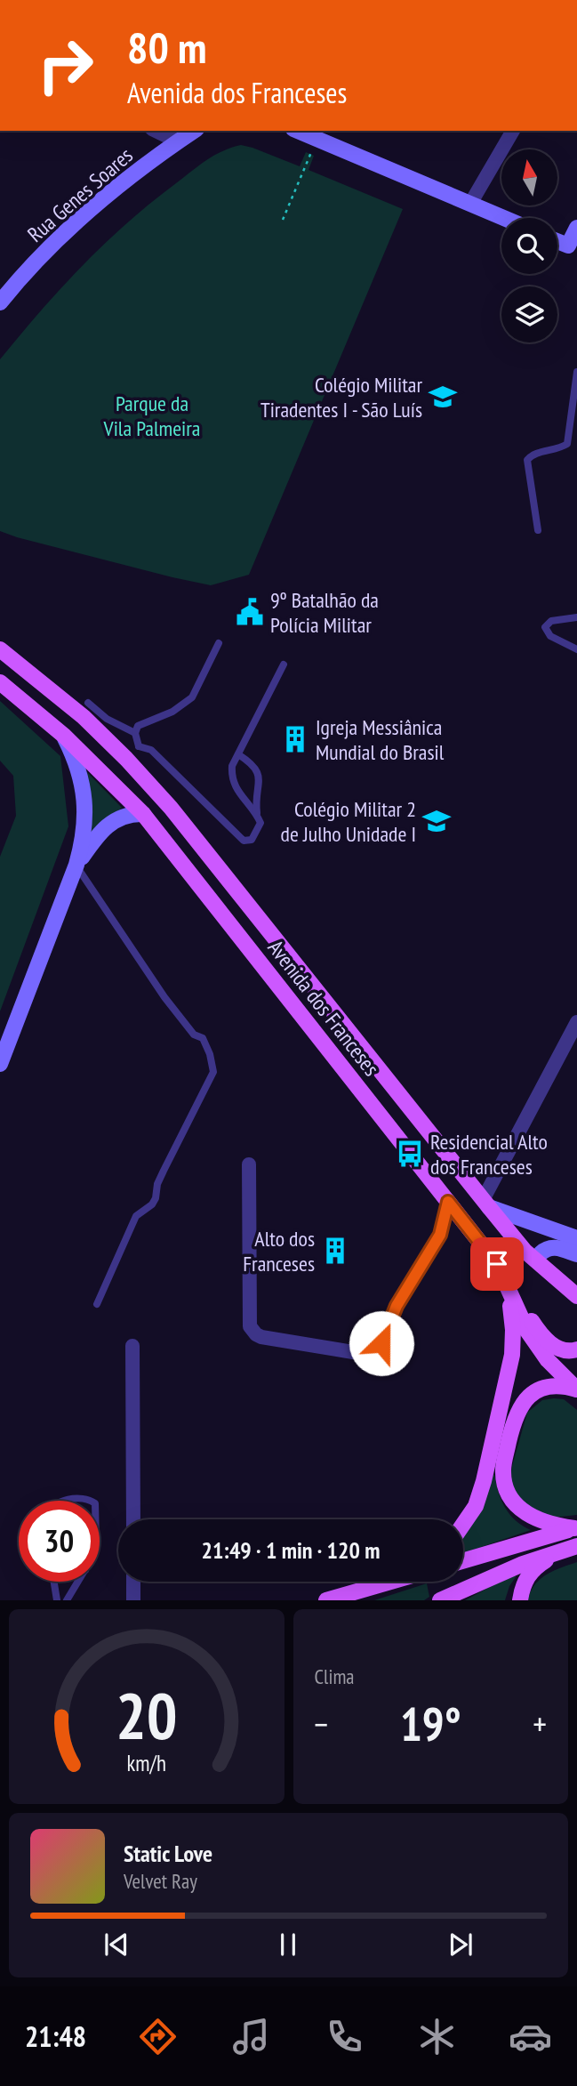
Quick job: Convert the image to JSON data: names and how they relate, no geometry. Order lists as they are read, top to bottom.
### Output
{
  "streets": {
    "main road": ["Avenida dos Franceses"],
    "street": ["Rua Genes Soares"]
  },
  "parks": ["Parque da Vila Palmeira"],
  "places": {
    "school or university": ["Colégio Militar Tiradentes I - São Luís", "Colégio Militar 2 de Julho Unidade I"],
    "public building": ["9º Batalhão da Polícia Militar"],
    "building": ["Igreja Messiânica Mundial do Brasil", "Alto dos Franceses"],
    "bus stop": ["Residencial Alto dos Franceses"]
  },
  "north": "top",
  "page": {
    "turn": ["80 m", "Avenida dos Franceses"],
    "limit": "30",
    "trip": "21:49 · 1 min · 120 m",
    "tile": "Clima",
    "heat": ["−", "19°", "+"],
    "song": ["Static Love", "Velvet Ray"],
    "tabs": "21:48",
    "gauge": ["20", "km/h"]
  }
}
